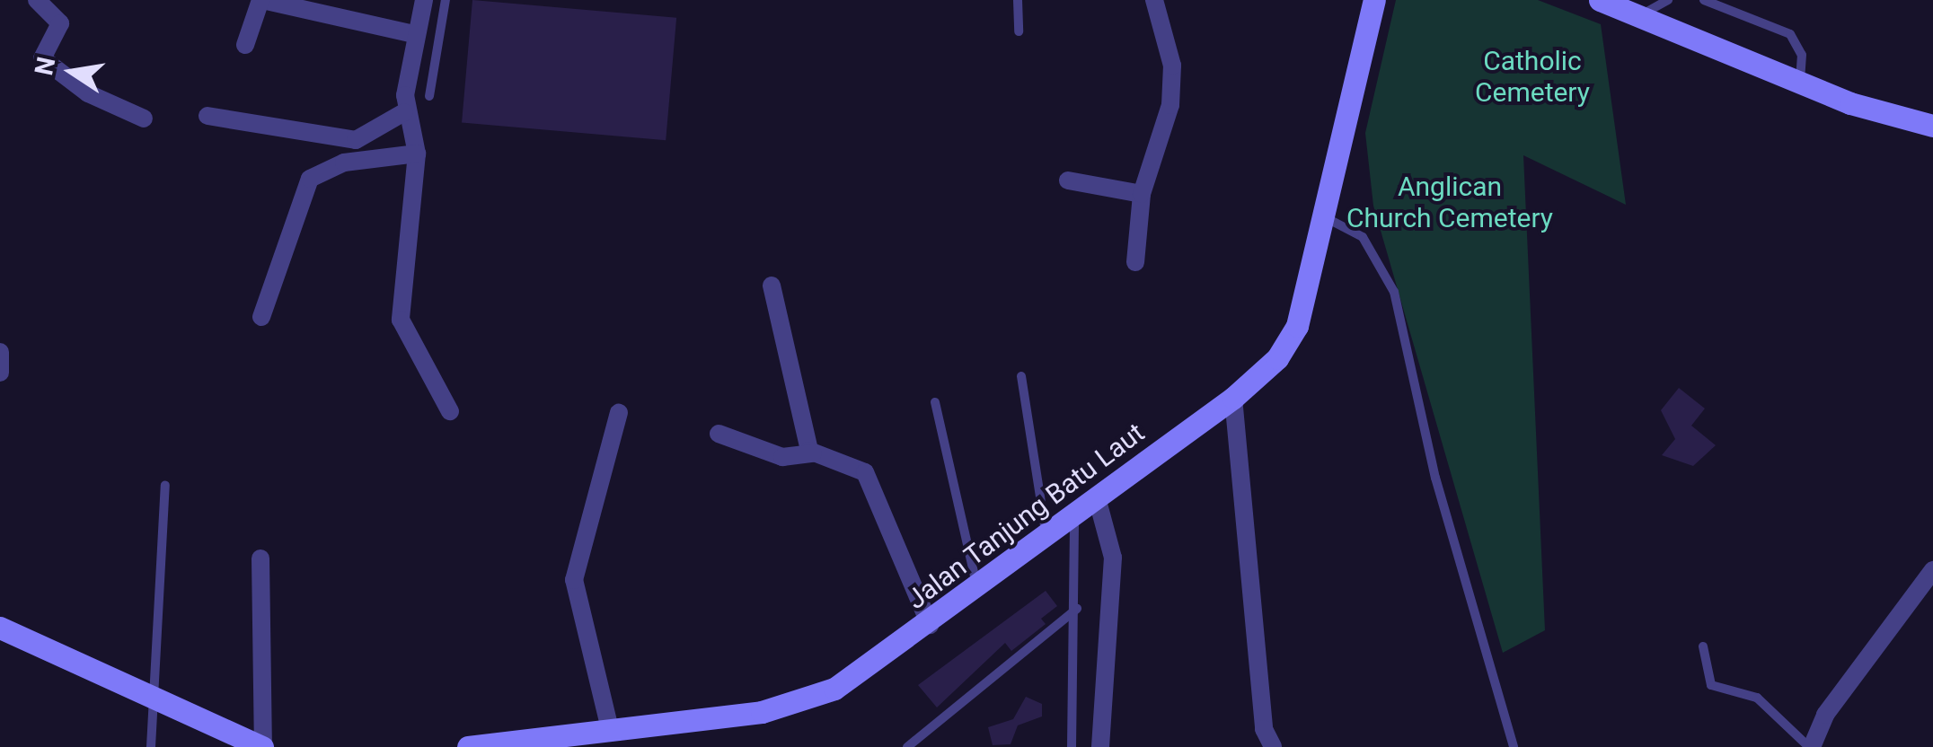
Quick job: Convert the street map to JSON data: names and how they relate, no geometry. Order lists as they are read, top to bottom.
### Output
{
  "streets": {
    "street": ["Jalan Tanjung Batu Laut"]
  },
  "parks": ["Catholic Cemetery", "Anglican Church Cemetery"],
  "north": "left"
}
